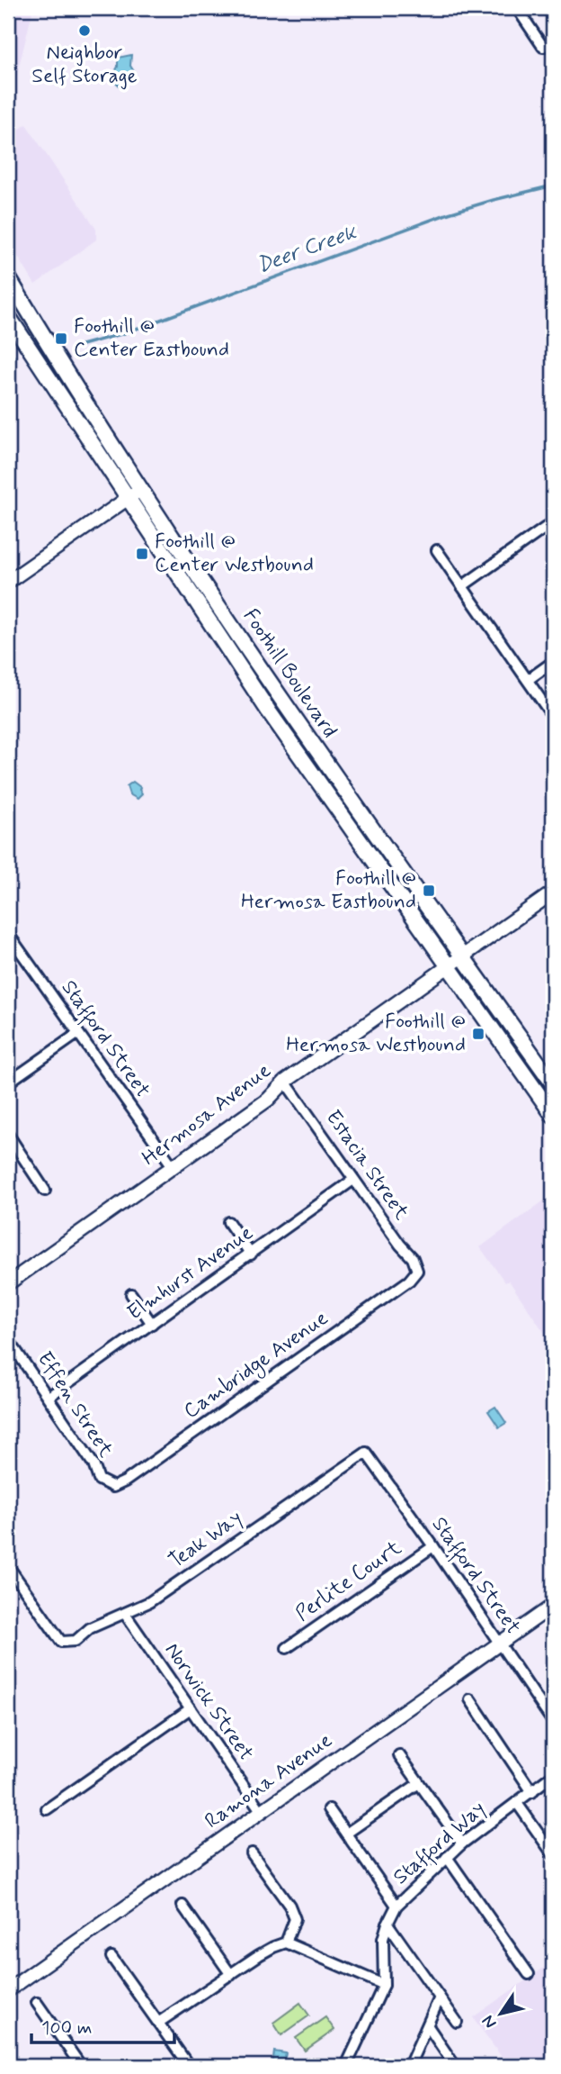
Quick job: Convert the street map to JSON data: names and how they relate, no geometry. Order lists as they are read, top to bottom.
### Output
{
  "streets": {
    "main road": ["Foothill Boulevard"],
    "street": [
      "Stafford Street",
      "Hermosa Avenue",
      "Estacia Street",
      "Elmhurst Avenue",
      "Cambridge Avenue",
      "Effen Street",
      "Teak Way",
      "Perlite Court",
      "Norwick Street",
      "Ramona Avenue",
      "Stafford Way"
    ]
  },
  "crossings": [
    ["Foothill Boulevard", "Hermosa Avenue"],
    ["Stafford Street", "Hermosa Avenue"],
    ["Stafford Street", "Teak Way"],
    ["Stafford Street", "Perlite Court"],
    ["Stafford Street", "Ramona Avenue"],
    ["Hermosa Avenue", "Estacia Street"],
    ["Estacia Street", "Elmhurst Avenue"],
    ["Estacia Street", "Cambridge Avenue"],
    ["Elmhurst Avenue", "Effen Street"],
    ["Cambridge Avenue", "Effen Street"],
    ["Teak Way", "Norwick Street"],
    ["Norwick Street", "Ramona Avenue"]
  ],
  "water": ["Deer Creek"],
  "places": {
    "other": ["Neighbor Self Storage"],
    "transit": [
      "Foothill @ Center Eastbound",
      "Foothill @ Center Westbound",
      "Foothill @ Hermosa Eastbound",
      "Foothill @ Hermosa Westbound"
    ]
  },
  "scale_bar": "100 m",
  "north": "bottom left"
}
